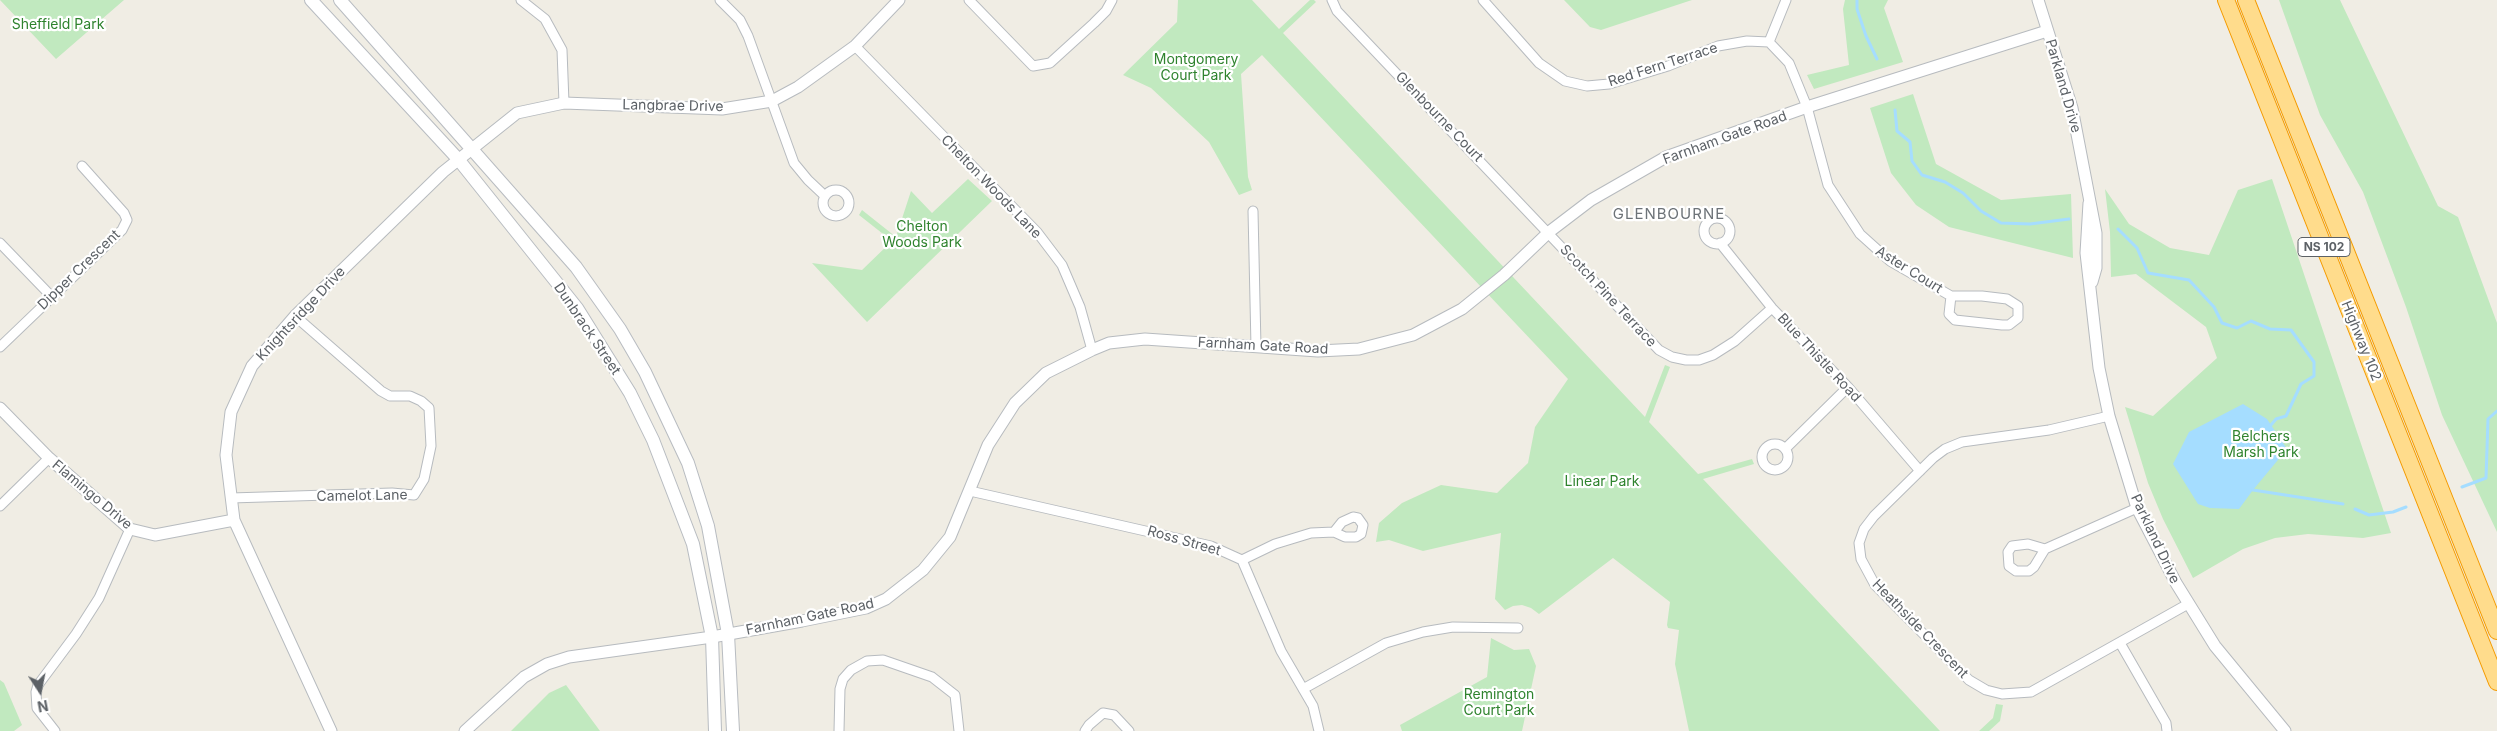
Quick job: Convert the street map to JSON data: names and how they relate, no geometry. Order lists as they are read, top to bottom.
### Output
{
  "streets": {
    "highway": ["NS 102", "Highway 102"],
    "main road": ["Dunbrack Street"],
    "street": [
      "Red Fern Terrace",
      "Parkland Drive",
      "Langbrae Drive",
      "Glenbourne Court",
      "Farnham Gate Road",
      "Chelton Woods Lane",
      "Dipper Crescent",
      "Aster Court",
      "Scotch Pine Terrace",
      "Knightsridge Drive",
      "Blue Thistle Road",
      "Flamingo Drive",
      "Camelot Lane",
      "Ross Street",
      "Heathside Crescent"
    ]
  },
  "crossings": [
    ["Parkland Drive", "Farnham Gate Road"],
    ["Parkland Drive", "Heathside Crescent"],
    ["Langbrae Drive", "Chelton Woods Lane"],
    ["Langbrae Drive", "Knightsridge Drive"],
    ["Langbrae Drive", "Dunbrack Street"],
    ["Glenbourne Court", "Farnham Gate Road"],
    ["Glenbourne Court", "Scotch Pine Terrace"],
    ["Farnham Gate Road", "Chelton Woods Lane"],
    ["Farnham Gate Road", "Aster Court"],
    ["Farnham Gate Road", "Scotch Pine Terrace"],
    ["Farnham Gate Road", "Dunbrack Street"],
    ["Farnham Gate Road", "Ross Street"],
    ["Scotch Pine Terrace", "Blue Thistle Road"],
    ["Knightsridge Drive", "Dunbrack Street"],
    ["Knightsridge Drive", "Flamingo Drive"],
    ["Knightsridge Drive", "Camelot Lane"],
    ["Blue Thistle Road", "Heathside Crescent"]
  ],
  "districts": ["GLENBOURNE"],
  "parks": [
    "Sheffield Park",
    "Montgomery Court Park",
    "Chelton Woods Park",
    "Belchers Marsh Park",
    "Linear Park",
    "Remington Court Park"
  ],
  "north": "bottom"
}
